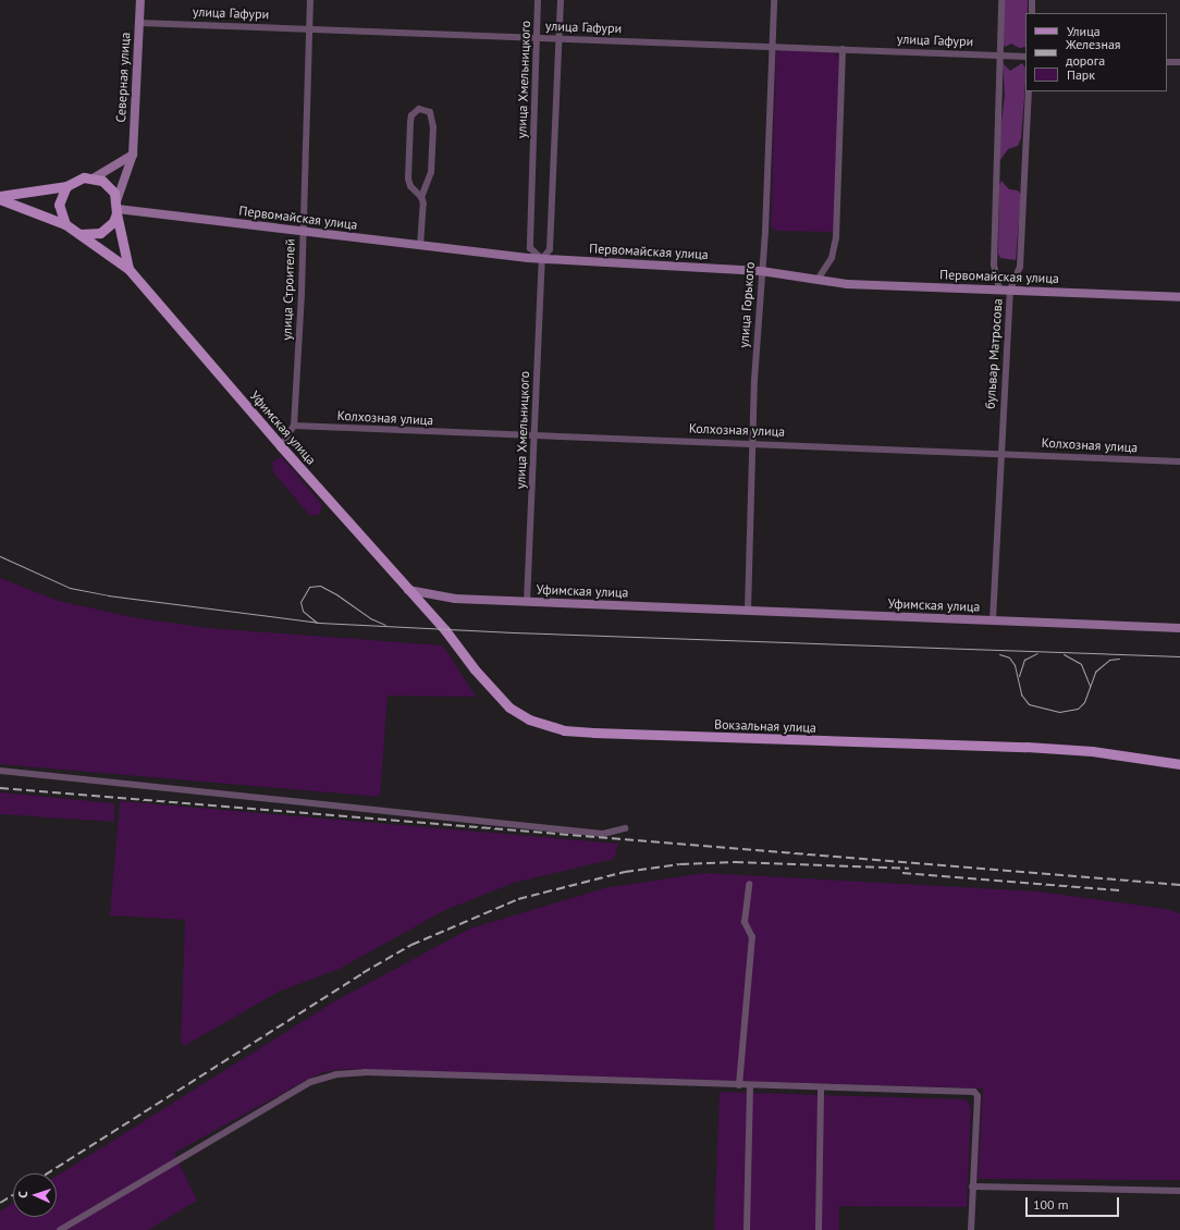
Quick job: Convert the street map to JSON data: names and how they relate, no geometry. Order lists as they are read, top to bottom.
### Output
{
  "streets": {
    "main road": ["Уфимская улица", "Вокзальная улица"],
    "street": [
      "улица Гафури",
      "Северная улица",
      "улица Хмельницкого",
      "Первомайская улица",
      "улица Строителей",
      "улица Горького",
      "бульвар Матросова",
      "Колхозная улица"
    ]
  },
  "crossings": [
    ["улица Гафури", "Северная улица"],
    ["улица Гафури", "улица Хмельницкого"],
    ["улица Гафури", "улица Строителей"],
    ["улица Гафури", "улица Горького"],
    ["улица Гафури", "бульвар Матросова"],
    ["Северная улица", "Первомайская улица"],
    ["улица Хмельницкого", "Первомайская улица"],
    ["улица Хмельницкого", "Колхозная улица"],
    ["улица Хмельницкого", "Уфимская улица"],
    ["Первомайская улица", "улица Строителей"],
    ["Первомайская улица", "улица Горького"],
    ["Первомайская улица", "бульвар Матросова"],
    ["улица Строителей", "Колхозная улица"],
    ["улица Горького", "Колхозная улица"],
    ["улица Горького", "Уфимская улица"],
    ["бульвар Матросова", "Колхозная улица"],
    ["бульвар Матросова", "Уфимская улица"],
    ["Уфимская улица", "Вокзальная улица"]
  ],
  "legend": ["Улица", "Железная дорога", "Парк"],
  "scale_bar": "100 m",
  "north": "left"
}
